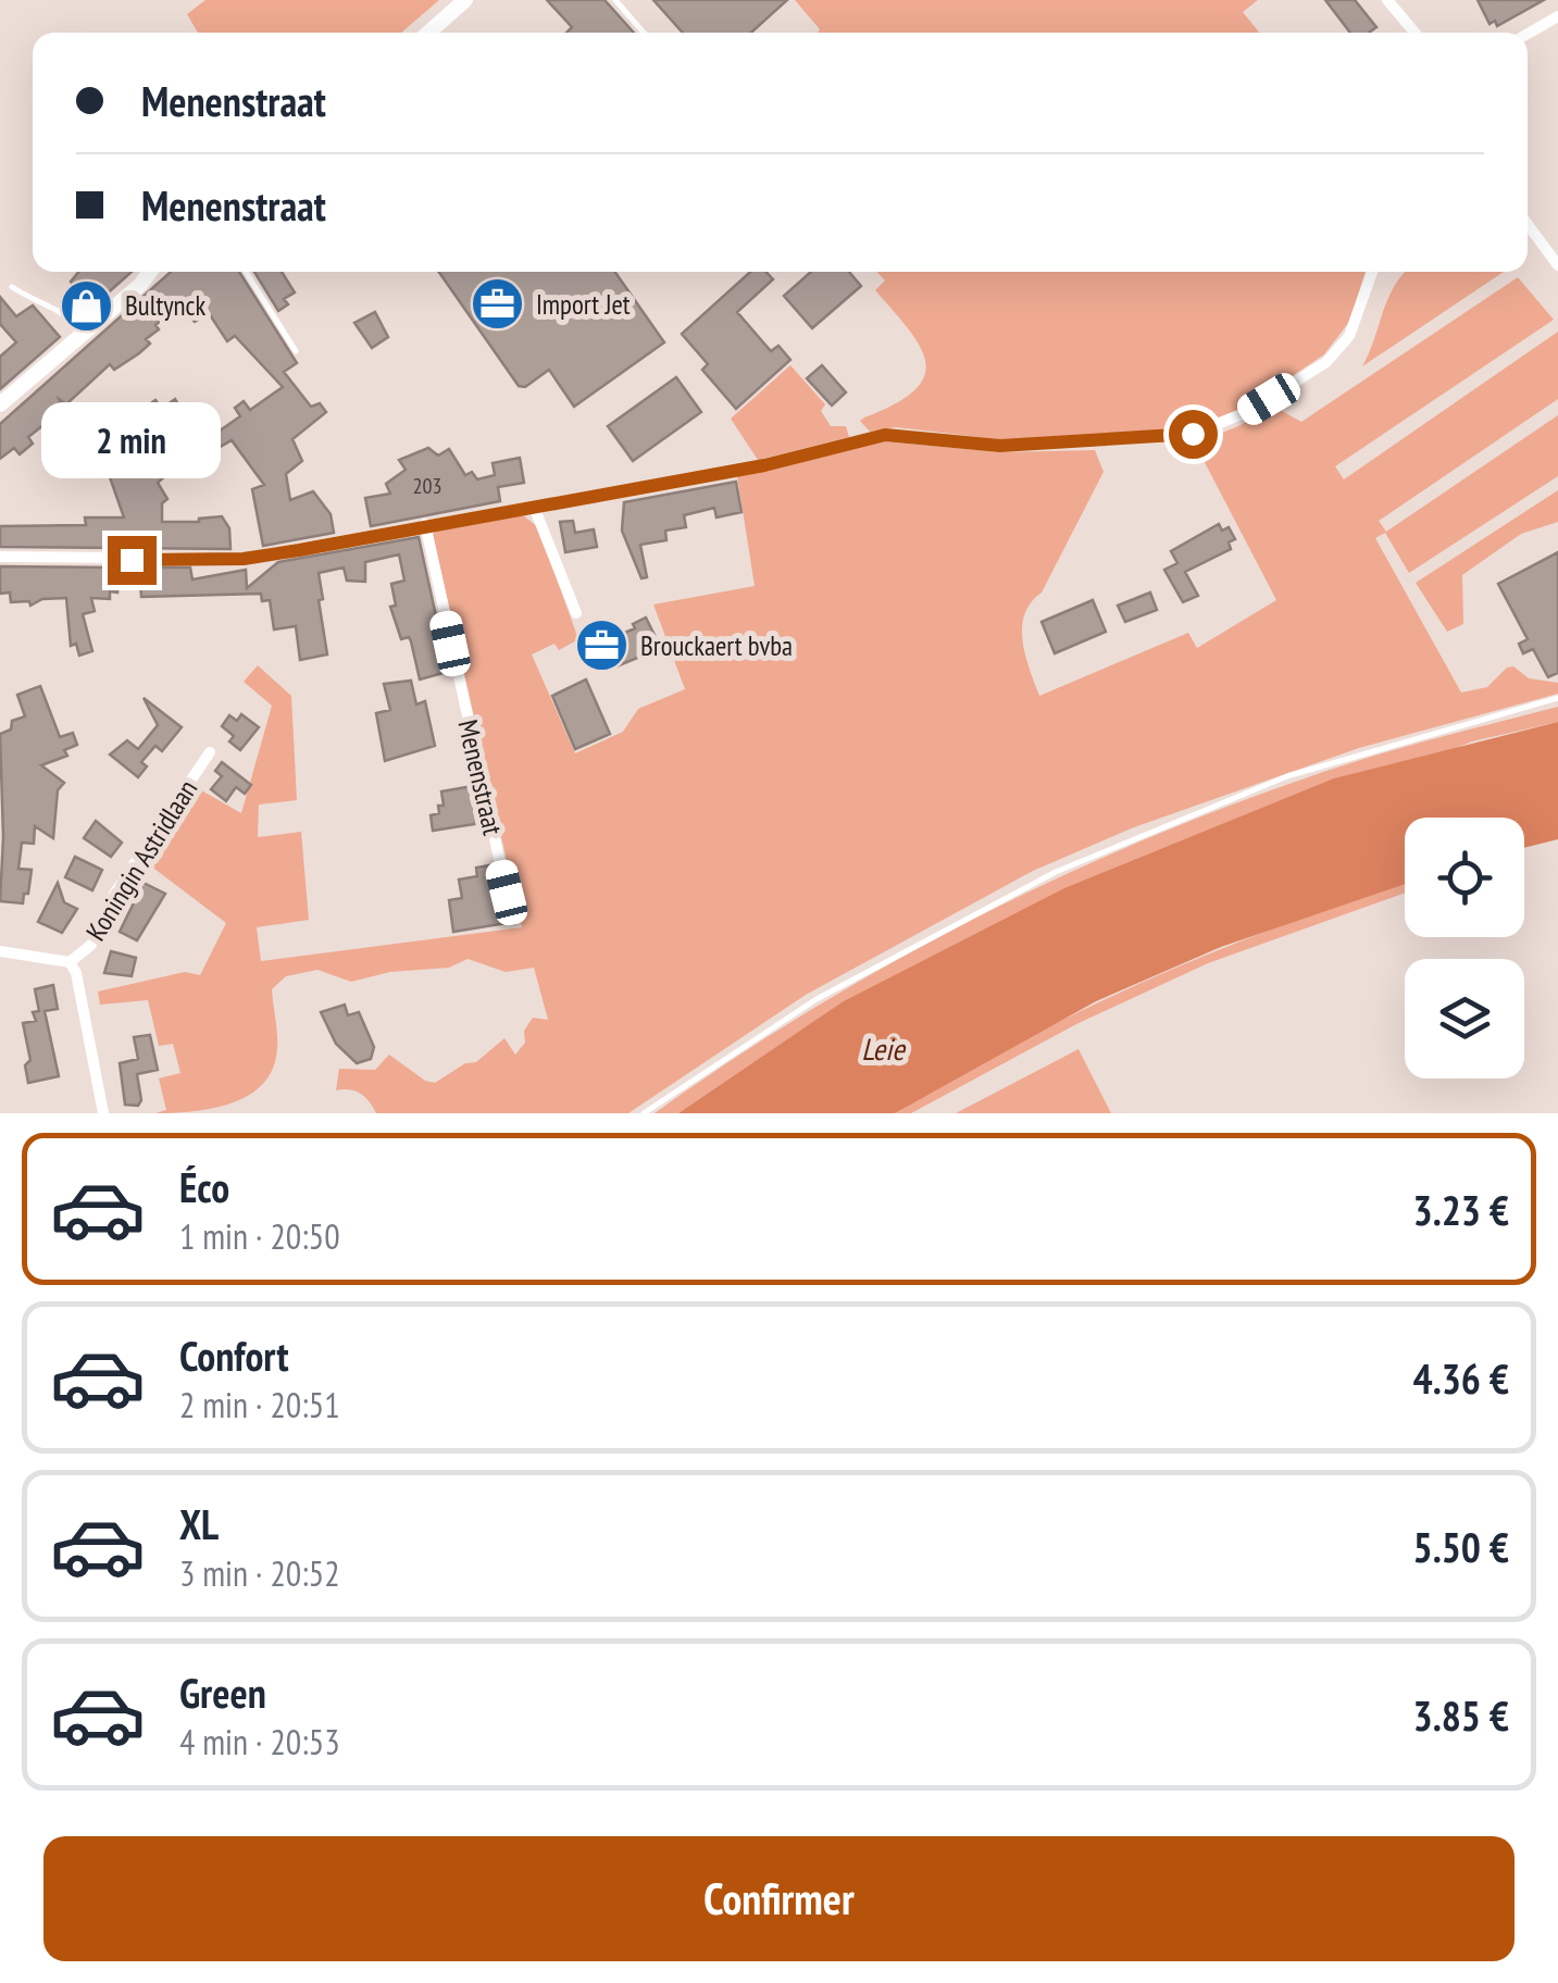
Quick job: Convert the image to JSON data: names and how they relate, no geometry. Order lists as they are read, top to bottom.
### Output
{
  "streets": {
    "street": ["Menenstraat", "Koningin Astridlaan"]
  },
  "water": ["Leie"],
  "places": {
    "office": ["Import Jet", "Brouckaert bvba"],
    "shop": ["Bultynck"]
  },
  "house_numbers": ["203"],
  "page": {
    "banner": ["Menenstraat", "Menenstraat"],
    "bubble": "2 min",
    "list": [
      {
        "name": "Éco",
        "note": "1 min · 20:50",
        "value": "3.23 €"
      },
      {
        "name": "Confort",
        "note": "2 min · 20:51",
        "value": "4.36 €"
      },
      {
        "name": "XL",
        "note": "3 min · 20:52",
        "value": "5.50 €"
      },
      {
        "name": "Green",
        "note": "4 min · 20:53",
        "value": "3.85 €"
      }
    ],
    "buttons": "Confirmer"
  }
}
